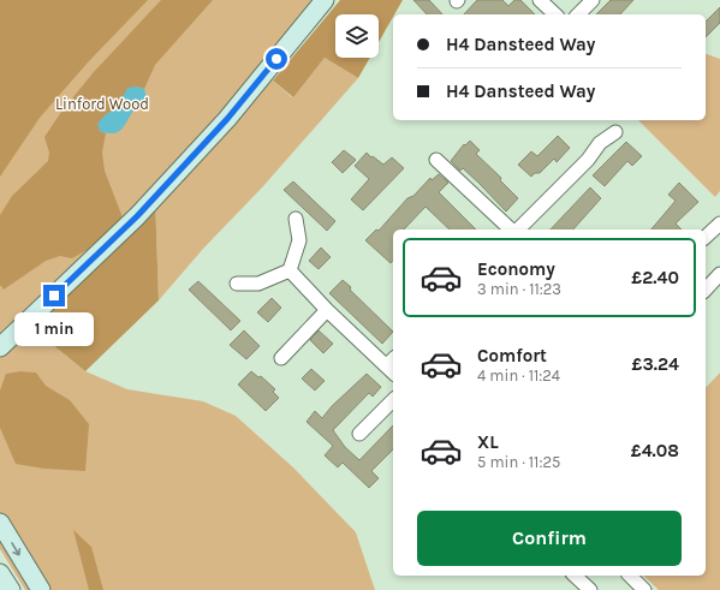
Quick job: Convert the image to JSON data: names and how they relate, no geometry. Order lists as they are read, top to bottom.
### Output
{
  "parks": ["Linford Wood"],
  "page": {
    "banner": ["H4 Dansteed Way", "H4 Dansteed Way"],
    "list": [
      {
        "name": "Economy",
        "note": "3 min · 11:23",
        "value": "£2.40"
      },
      {
        "name": "Comfort",
        "note": "4 min · 11:24",
        "value": "£3.24"
      },
      {
        "name": "XL",
        "note": "5 min · 11:25",
        "value": "£4.08"
      }
    ],
    "bubble": "1 min",
    "buttons": "Confirm"
  }
}
